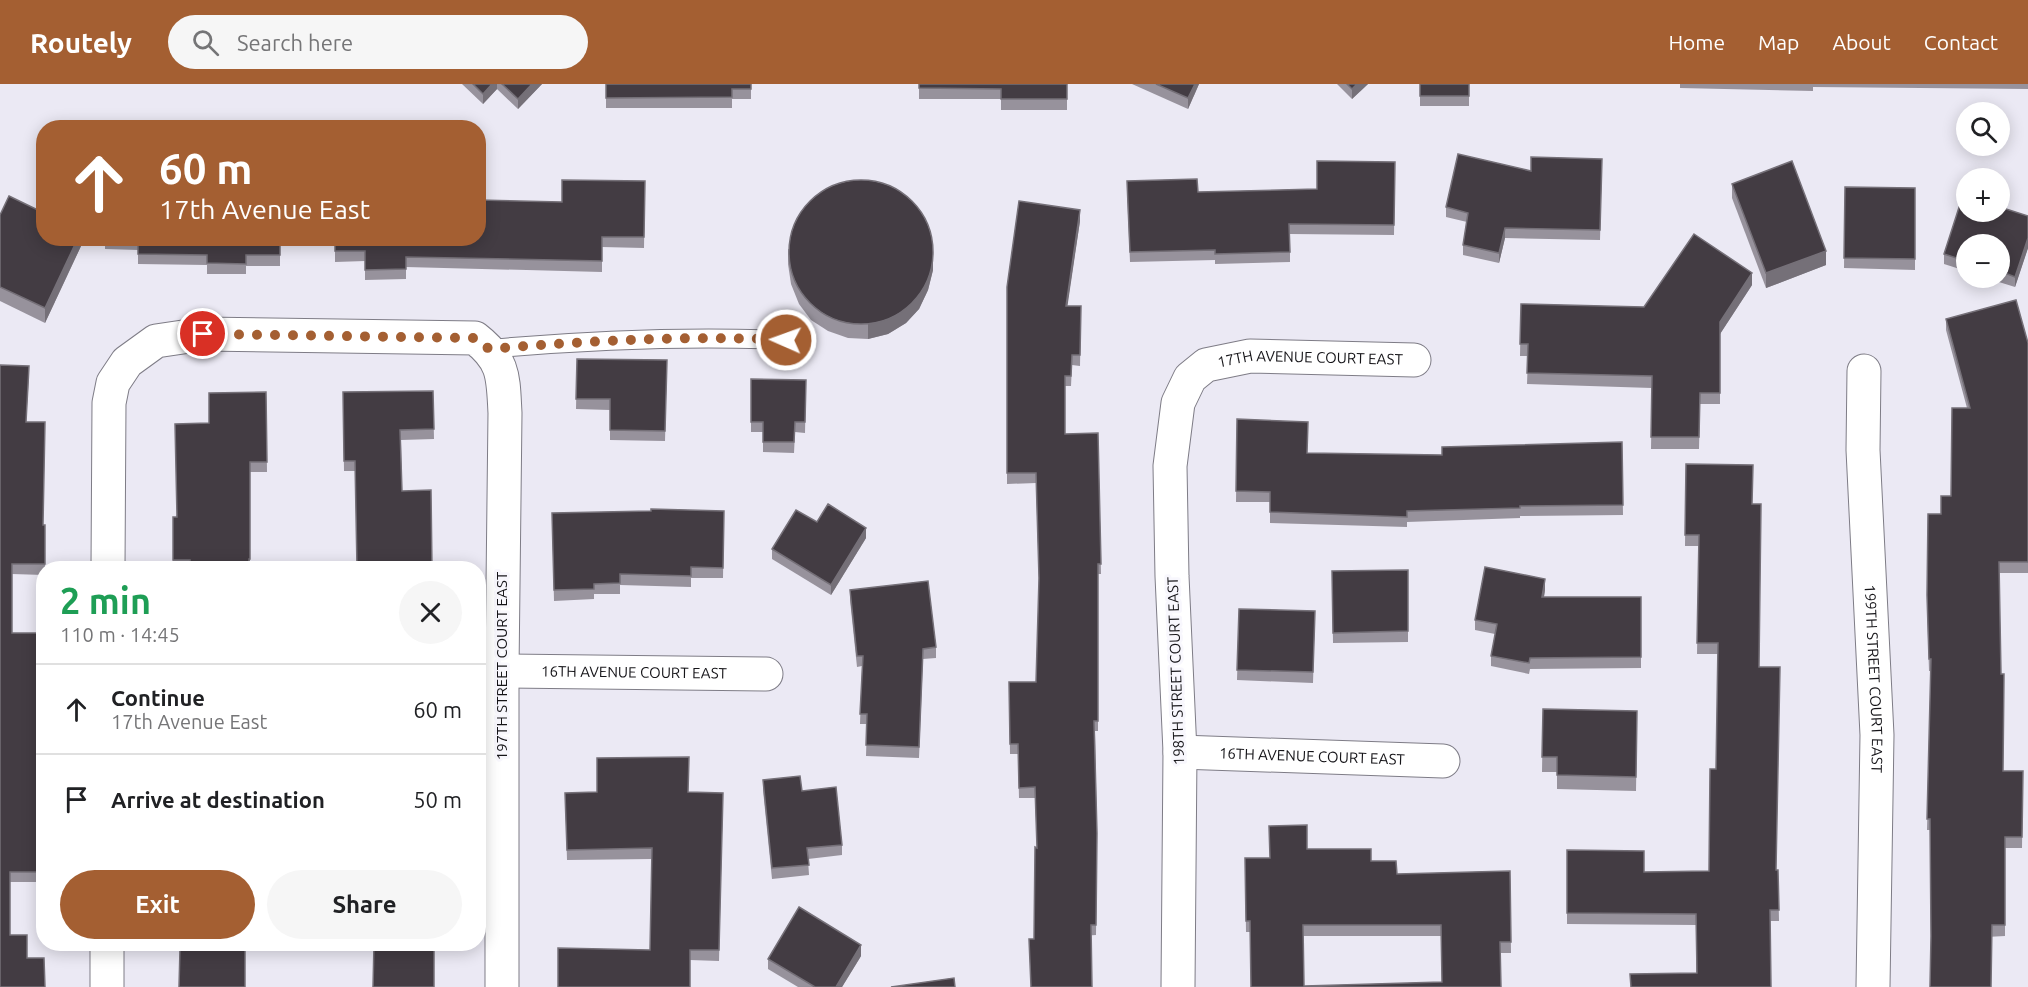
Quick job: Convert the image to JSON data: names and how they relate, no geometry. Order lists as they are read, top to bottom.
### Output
{
  "streets": {
    "street": [
      "17TH AVENUE COURT EAST",
      "197TH STREET COURT EAST",
      "198TH STREET COURT EAST",
      "16TH AVENUE COURT EAST",
      "199TH STREET COURT EAST"
    ]
  },
  "crossings": [
    ["17TH AVENUE COURT EAST", "198TH STREET COURT EAST"],
    ["197TH STREET COURT EAST", "16TH AVENUE COURT EAST"],
    ["198TH STREET COURT EAST", "16TH AVENUE COURT EAST"]
  ],
  "page": {
    "header": "Routely",
    "search": "Search here",
    "nav": [
      "Home",
      "Map",
      "About",
      "Contact"
    ],
    "map_buttons": ["+", "−"],
    "turn": ["60 m", "17th Avenue East"],
    "heading": ["2 min", "110 m · 14:45"],
    "list": [
      {
        "name": "Continue",
        "note": "17th Avenue East",
        "value": "60 m"
      },
      {
        "name": "Arrive at destination",
        "value": "50 m"
      }
    ],
    "buttons": ["Exit", "Share"]
  }
}
